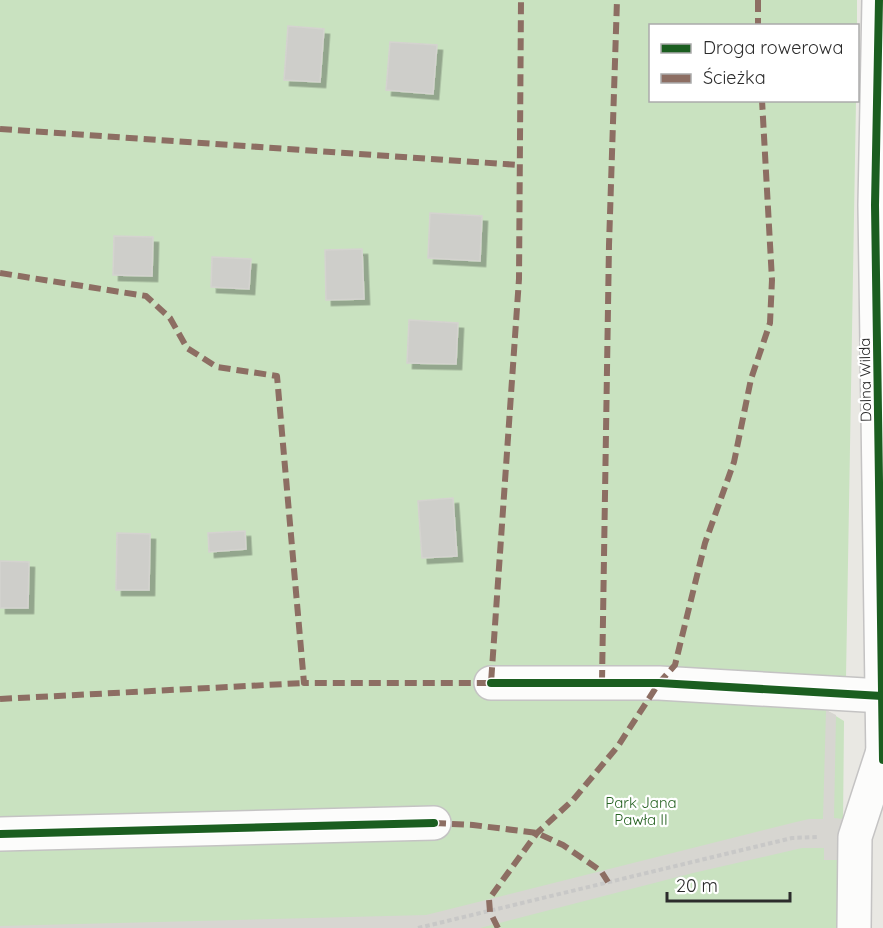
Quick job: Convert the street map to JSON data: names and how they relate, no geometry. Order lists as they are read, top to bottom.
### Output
{
  "streets": {
    "street": ["Dolna Wilda"]
  },
  "parks": ["Park Jana Pawła II"],
  "legend": ["Droga rowerowa", "Ścieżka"],
  "scale_bar": "20 m"
}
